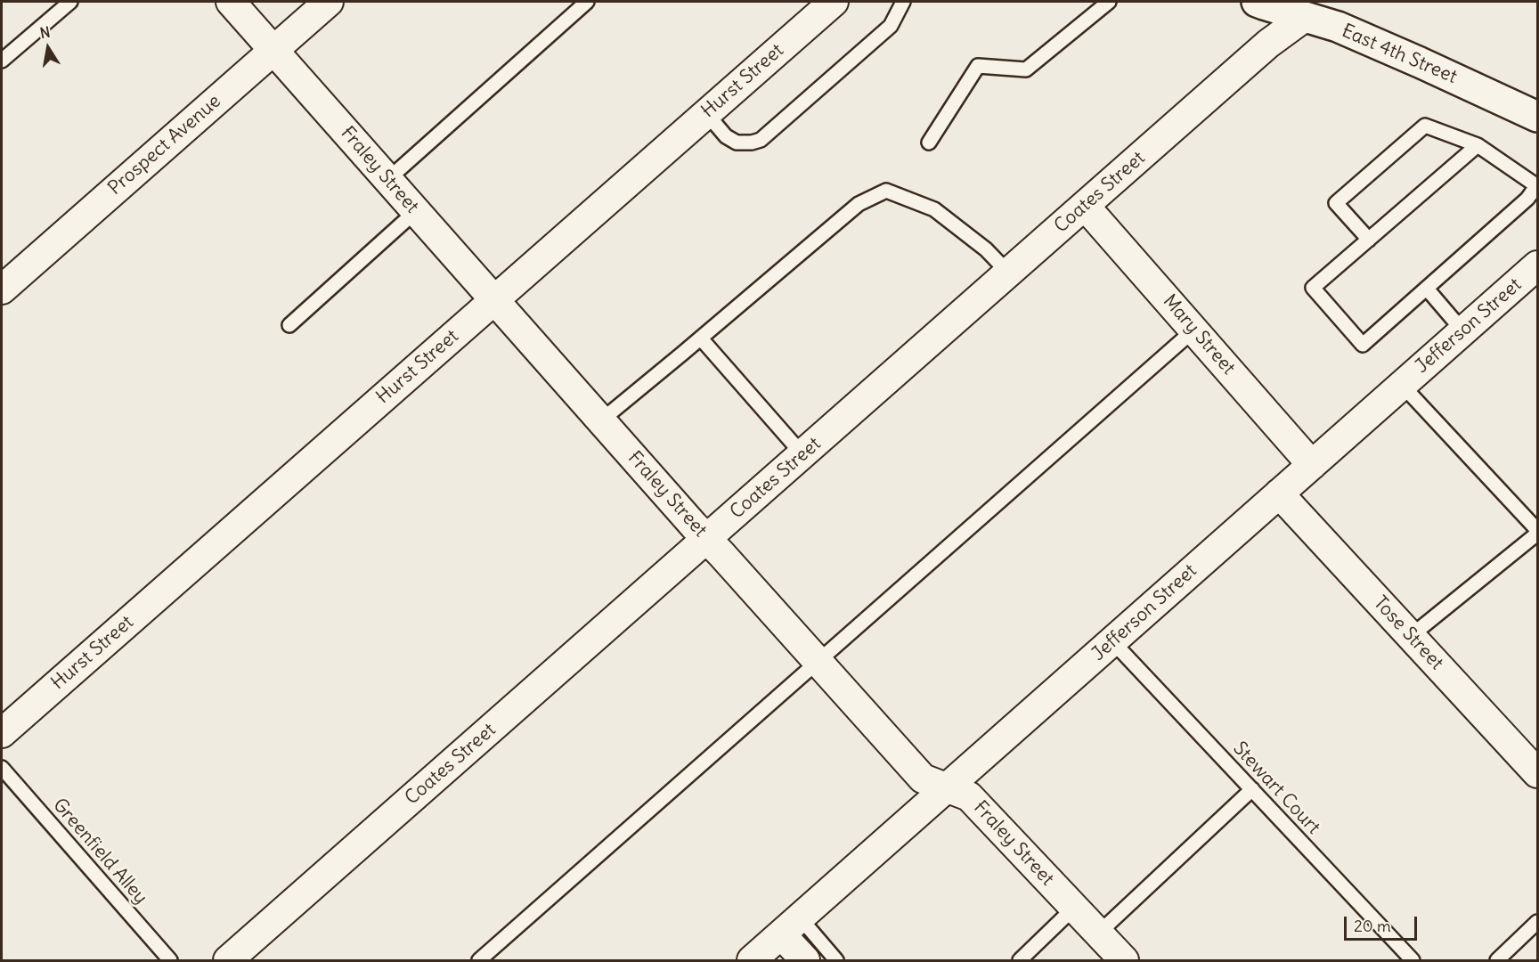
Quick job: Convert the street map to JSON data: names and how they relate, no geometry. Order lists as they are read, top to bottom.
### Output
{
  "streets": {
    "main road": ["East 4th Street"],
    "street": [
      "Hurst Street",
      "Prospect Avenue",
      "Fraley Street",
      "Coates Street",
      "Jefferson Street",
      "Mary Street",
      "Tose Street"
    ],
    "lane": ["Stewart Court", "Greenfield Alley"]
  },
  "crossings": [
    ["East 4th Street", "Coates Street"],
    ["Hurst Street", "Fraley Street"],
    ["Prospect Avenue", "Fraley Street"],
    ["Fraley Street", "Coates Street"],
    ["Fraley Street", "Jefferson Street"],
    ["Coates Street", "Mary Street"],
    ["Jefferson Street", "Mary Street"],
    ["Jefferson Street", "Tose Street"],
    ["Jefferson Street", "Stewart Court"]
  ],
  "scale_bar": "20 m",
  "north": "top"
}
